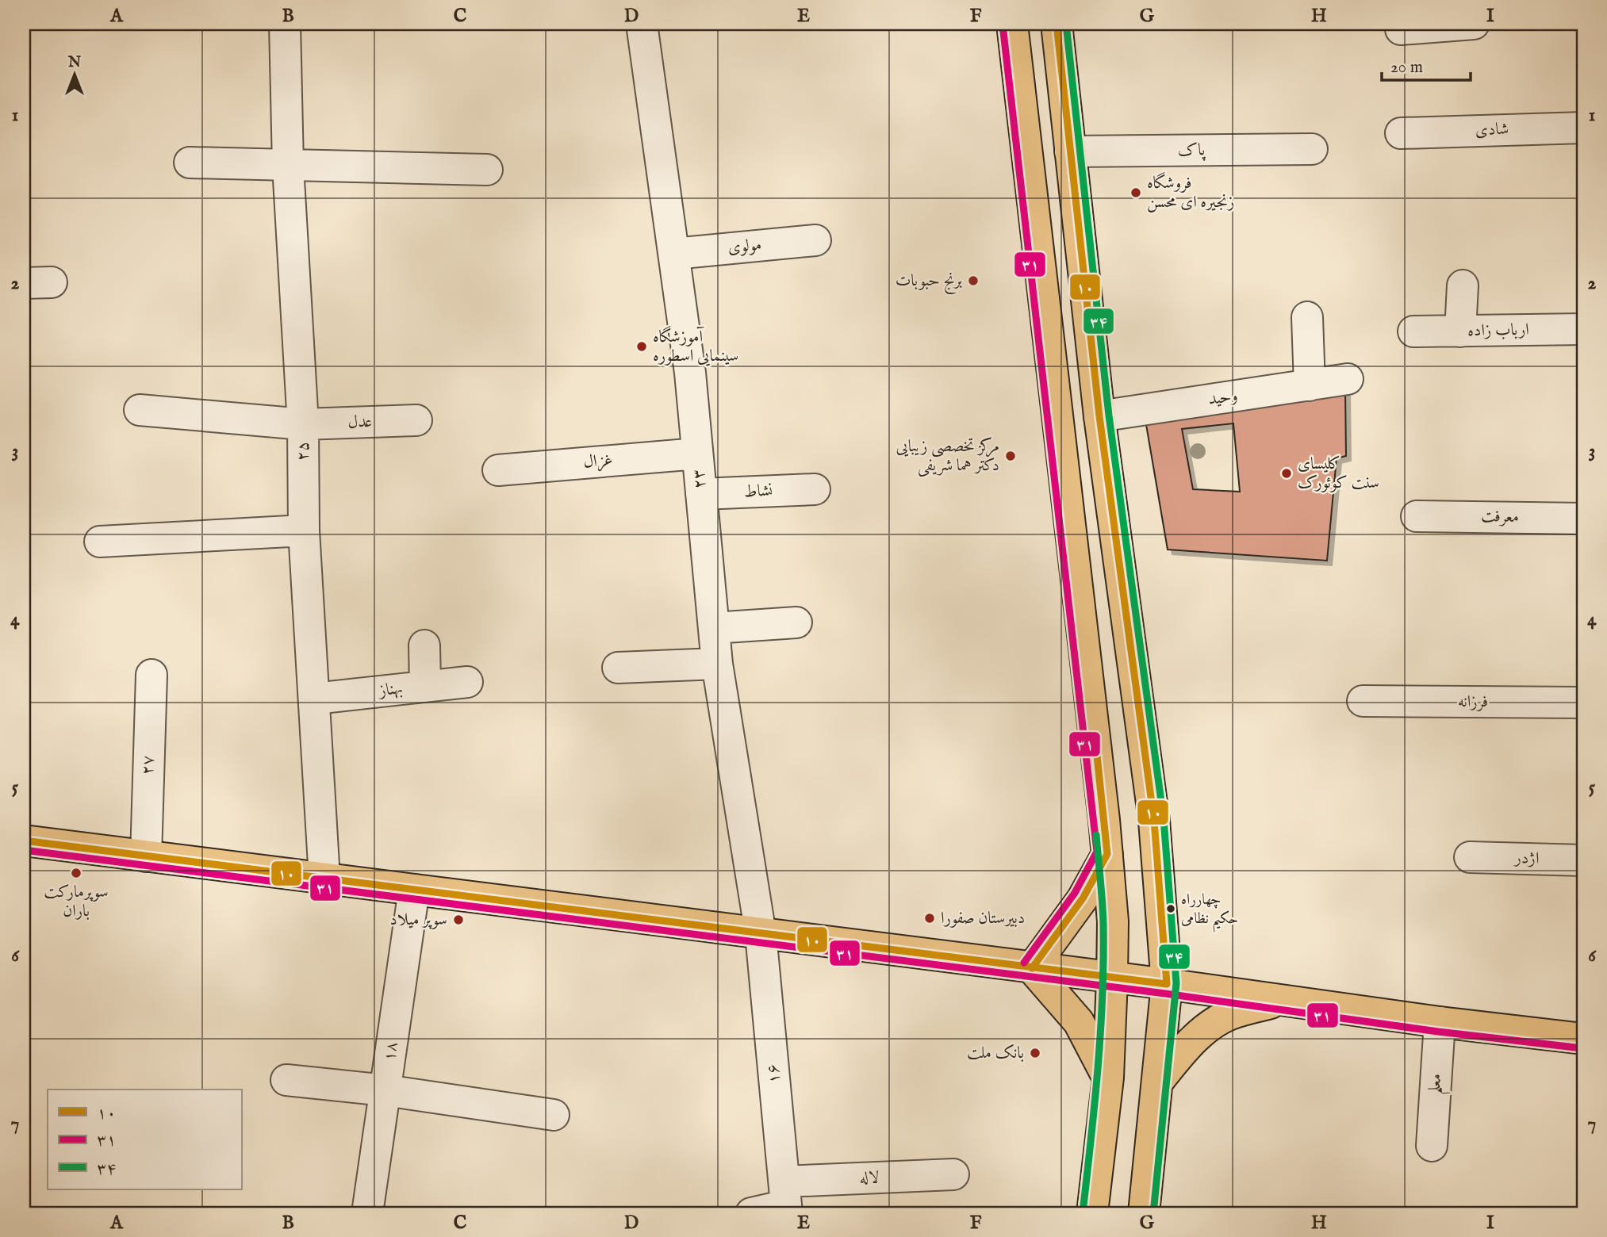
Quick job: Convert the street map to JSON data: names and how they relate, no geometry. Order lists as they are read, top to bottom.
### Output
{
  "streets": {
    "street": [
      "شادی",
      "پاک",
      "مولوی",
      "ارباب زاده",
      "وحید",
      "عدل",
      "۲۵",
      "غزال",
      "۲۳",
      "نشاط",
      "معرفت",
      "بهناز",
      "فرزانه",
      "۲۷",
      "اژدر",
      "۱۸",
      "۱۶",
      "معلم",
      "لاله"
    ]
  },
  "crossings": [
    ["مولوی", "۲۳"],
    ["عدل", "۲۵"],
    ["۲۵", "بهناز"],
    ["غزال", "۲۳"],
    ["۲۳", "نشاط"],
    ["۲۳", "۱۶"],
    ["۱۶", "لاله"]
  ],
  "places": [
    "فروشگاه زنجیره ای محسن",
    "برنج حبوبات",
    "آموزشگاه سینمایی اسطوره",
    "مرکز تخصصی زیبایی دکتر هما شریفی",
    "کلیسای سنت کوئورک",
    "سوپرمارکت باران",
    "چهارراه حکیم نظامی",
    "دبیرستان صفورا",
    "سوپر میلاد",
    "بانک ملت"
  ],
  "lines": ["transit line ۱۰", "transit line ۳۴", "transit line ۳۱"],
  "legend": ["۱۰", "۳۱", "۳۴"],
  "scale_bar": "20 m",
  "north": "top",
  "grid": {
    "columns": [
      "A",
      "B",
      "C",
      "D",
      "E",
      "F",
      "G",
      "H",
      "I"
    ],
    "rows": [
      "1",
      "2",
      "3",
      "4",
      "5",
      "6",
      "7"
    ]
  }
}
